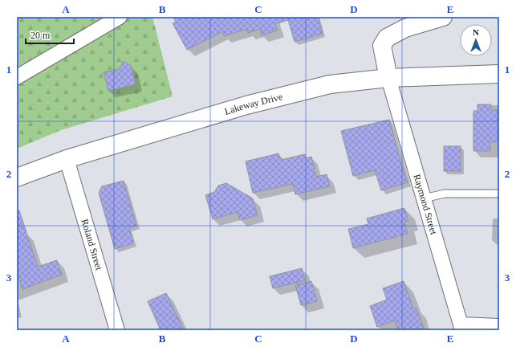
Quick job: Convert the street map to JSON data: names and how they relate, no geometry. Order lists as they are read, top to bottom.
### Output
{
  "streets": {
    "main road": ["Lakeway Drive"],
    "street": ["Raymond Street", "Roland Street"]
  },
  "crossings": [
    ["Lakeway Drive", "Raymond Street"],
    ["Lakeway Drive", "Roland Street"]
  ],
  "scale_bar": "20 m",
  "north": "top",
  "grid": {
    "columns": [
      "A",
      "B",
      "C",
      "D",
      "E"
    ],
    "rows": ["1", "2", "3"]
  }
}
